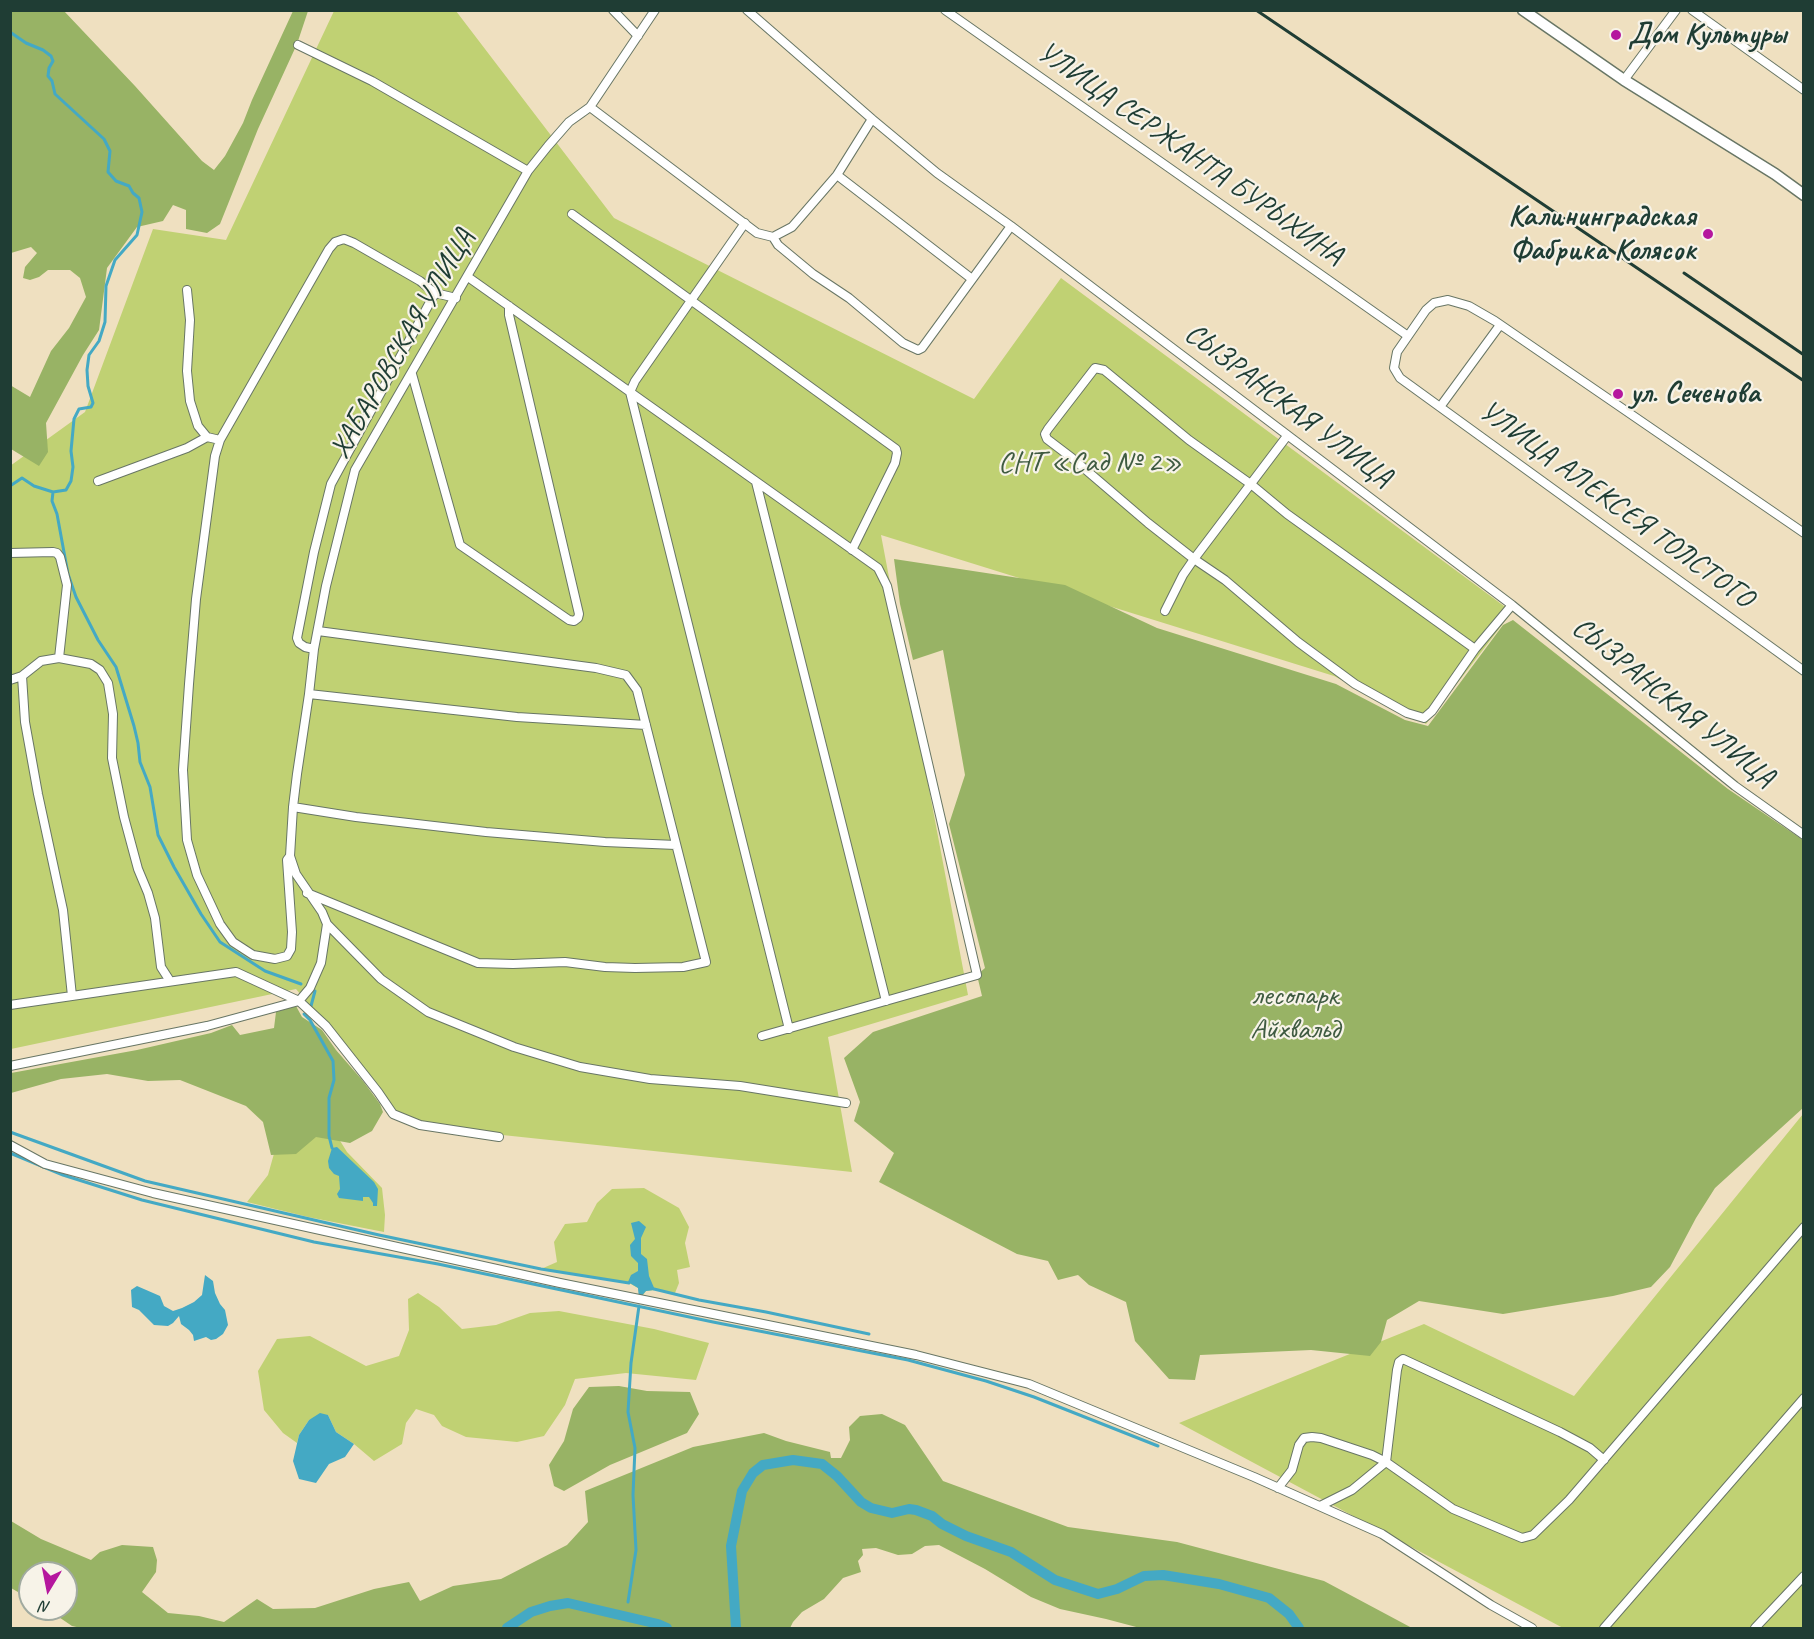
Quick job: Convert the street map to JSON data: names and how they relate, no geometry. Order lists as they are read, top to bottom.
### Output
{
  "streets": {
    "street": [
      "УЛИЦА СЕРЖАНТА БУРЫХИНА",
      "ХАБАРОВСКАЯ УЛИЦА",
      "СЫЗРАНСКАЯ УЛИЦА",
      "УЛИЦА АЛЕКСЕЯ ТОЛСТОГО"
    ]
  },
  "crossings": [
    ["УЛИЦА СЕРЖАНТА БУРЫХИНА", "УЛИЦА АЛЕКСЕЯ ТОЛСТОГО"]
  ],
  "parks": ["СНТ «Сад № 2»", "лесопарк Айхвальд"],
  "places": ["Дом Культуры", "Калининградская Фабрика Колясок", "ул. Сеченова"],
  "north": "bottom"
}
